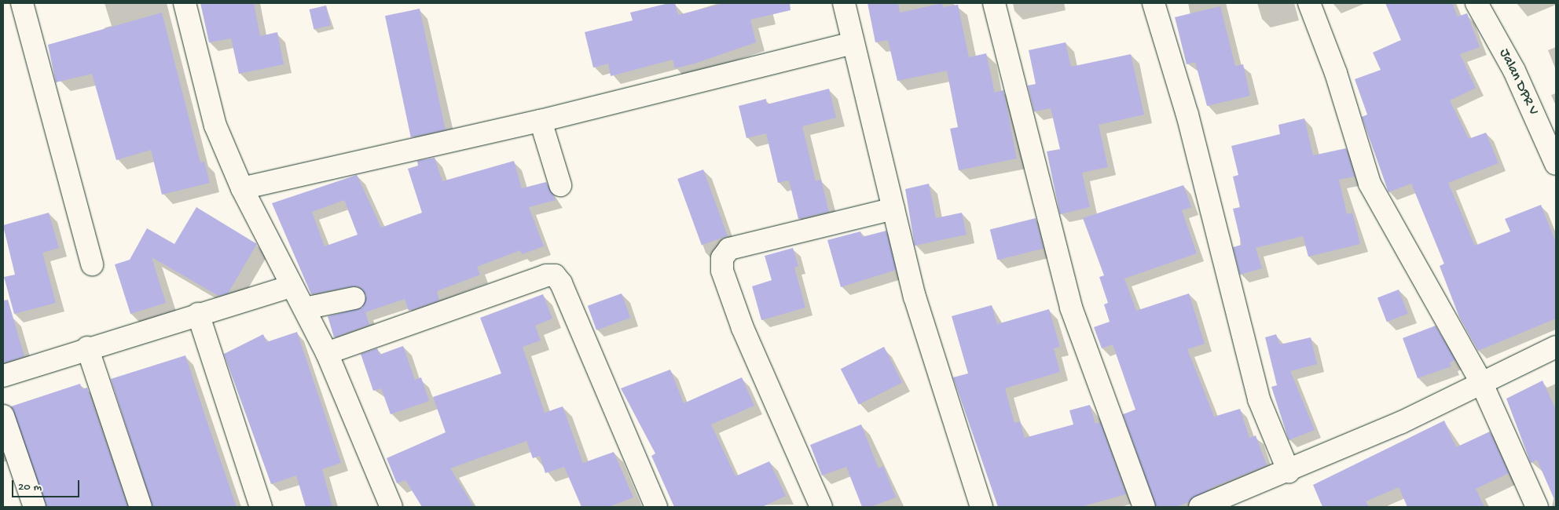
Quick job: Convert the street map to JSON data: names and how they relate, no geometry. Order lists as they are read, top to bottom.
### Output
{
  "streets": {
    "street": ["Jalan DPR V"]
  },
  "scale_bar": "20 m"
}
